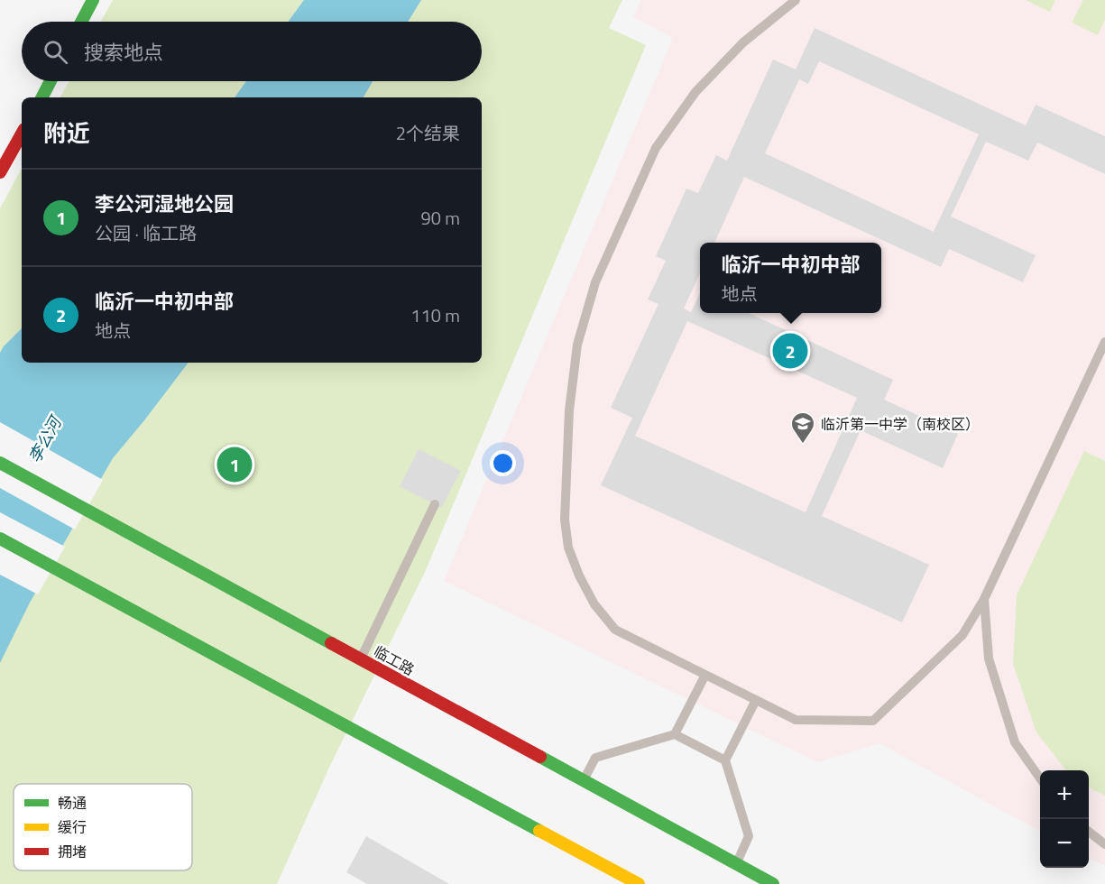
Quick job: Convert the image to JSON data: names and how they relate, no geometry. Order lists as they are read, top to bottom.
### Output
{
  "streets": {
    "main road": ["临工路"]
  },
  "water": ["李公河"],
  "places": {
    "school or university": ["临沂第一中学（南校区）"]
  },
  "legend": ["畅通", "缓行", "拥堵"],
  "page": {
    "search": "搜索地点",
    "heading": ["附近", "2个结果"],
    "list": [
      {
        "mark": "1",
        "name": "李公河湿地公园",
        "note": "公园 · 临工路",
        "value": "90 m"
      },
      {
        "mark": "2",
        "name": "临沂一中初中部",
        "note": "地点",
        "value": "110 m"
      }
    ],
    "popup": ["临沂一中初中部", "地点"],
    "pins": ["2", "1"],
    "map_buttons": ["+", "−"]
  }
}
